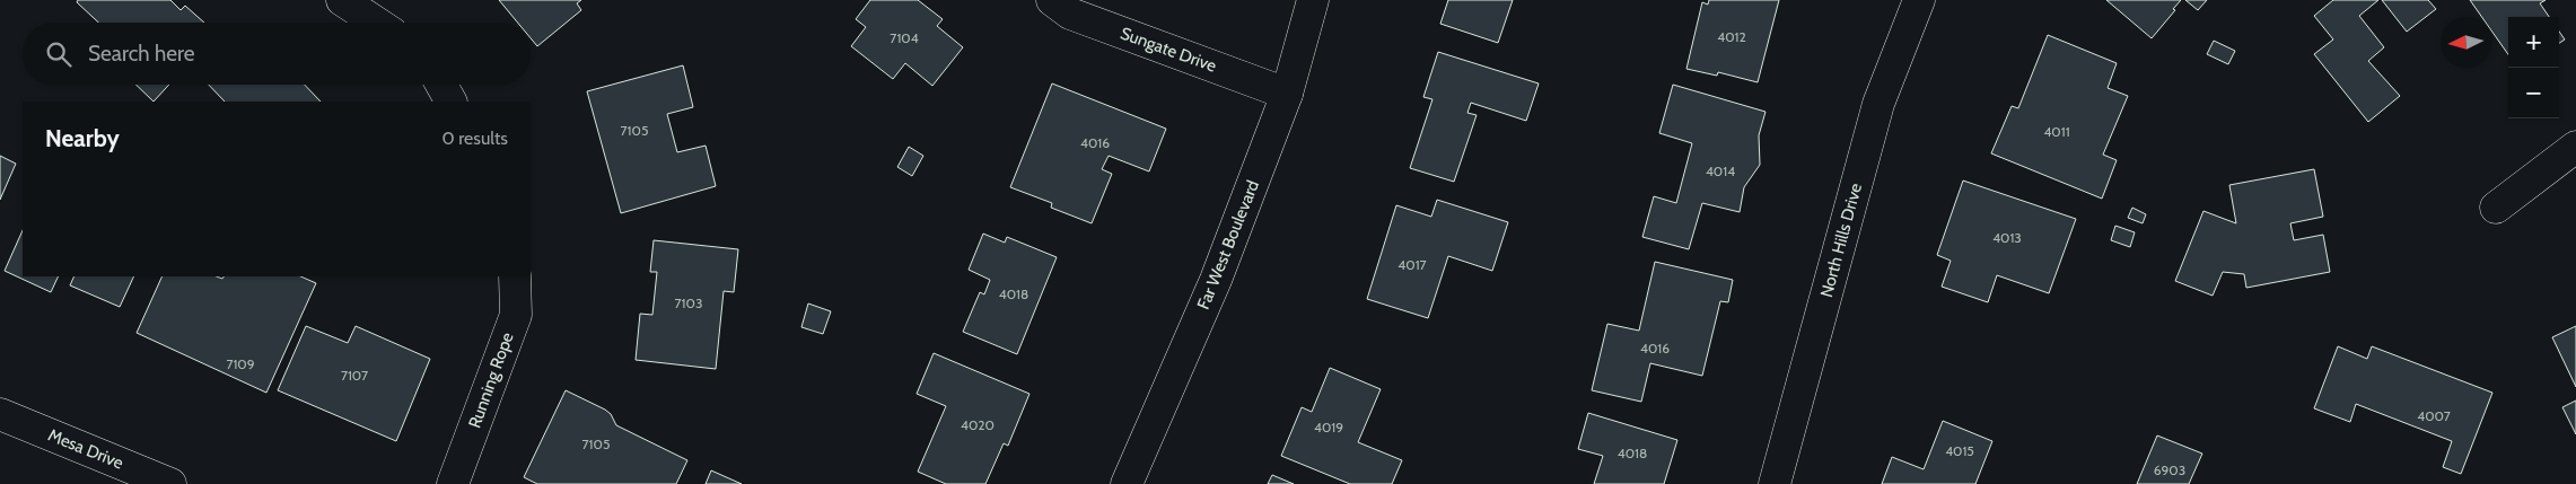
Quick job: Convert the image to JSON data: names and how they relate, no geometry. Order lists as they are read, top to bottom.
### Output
{
  "streets": {
    "street": [
      "Sungate Drive",
      "North Hills Drive",
      "Far West Boulevard",
      "Running Rope",
      "Mesa Drive"
    ]
  },
  "crossings": [
    ["Sungate Drive", "Far West Boulevard"]
  ],
  "house_numbers": [
    "4012",
    "7104",
    "7105",
    "4011",
    "4016",
    "4014",
    "4013",
    "4017",
    "4018",
    "7103",
    "4016",
    "7109",
    "7107",
    "4007",
    "4020",
    "4019",
    "7105",
    "4015",
    "4018",
    "6903"
  ],
  "north": "left",
  "page": {
    "map_buttons": ["+", "−"],
    "search": "Search here",
    "heading": ["Nearby", "0 results"]
  }
}
